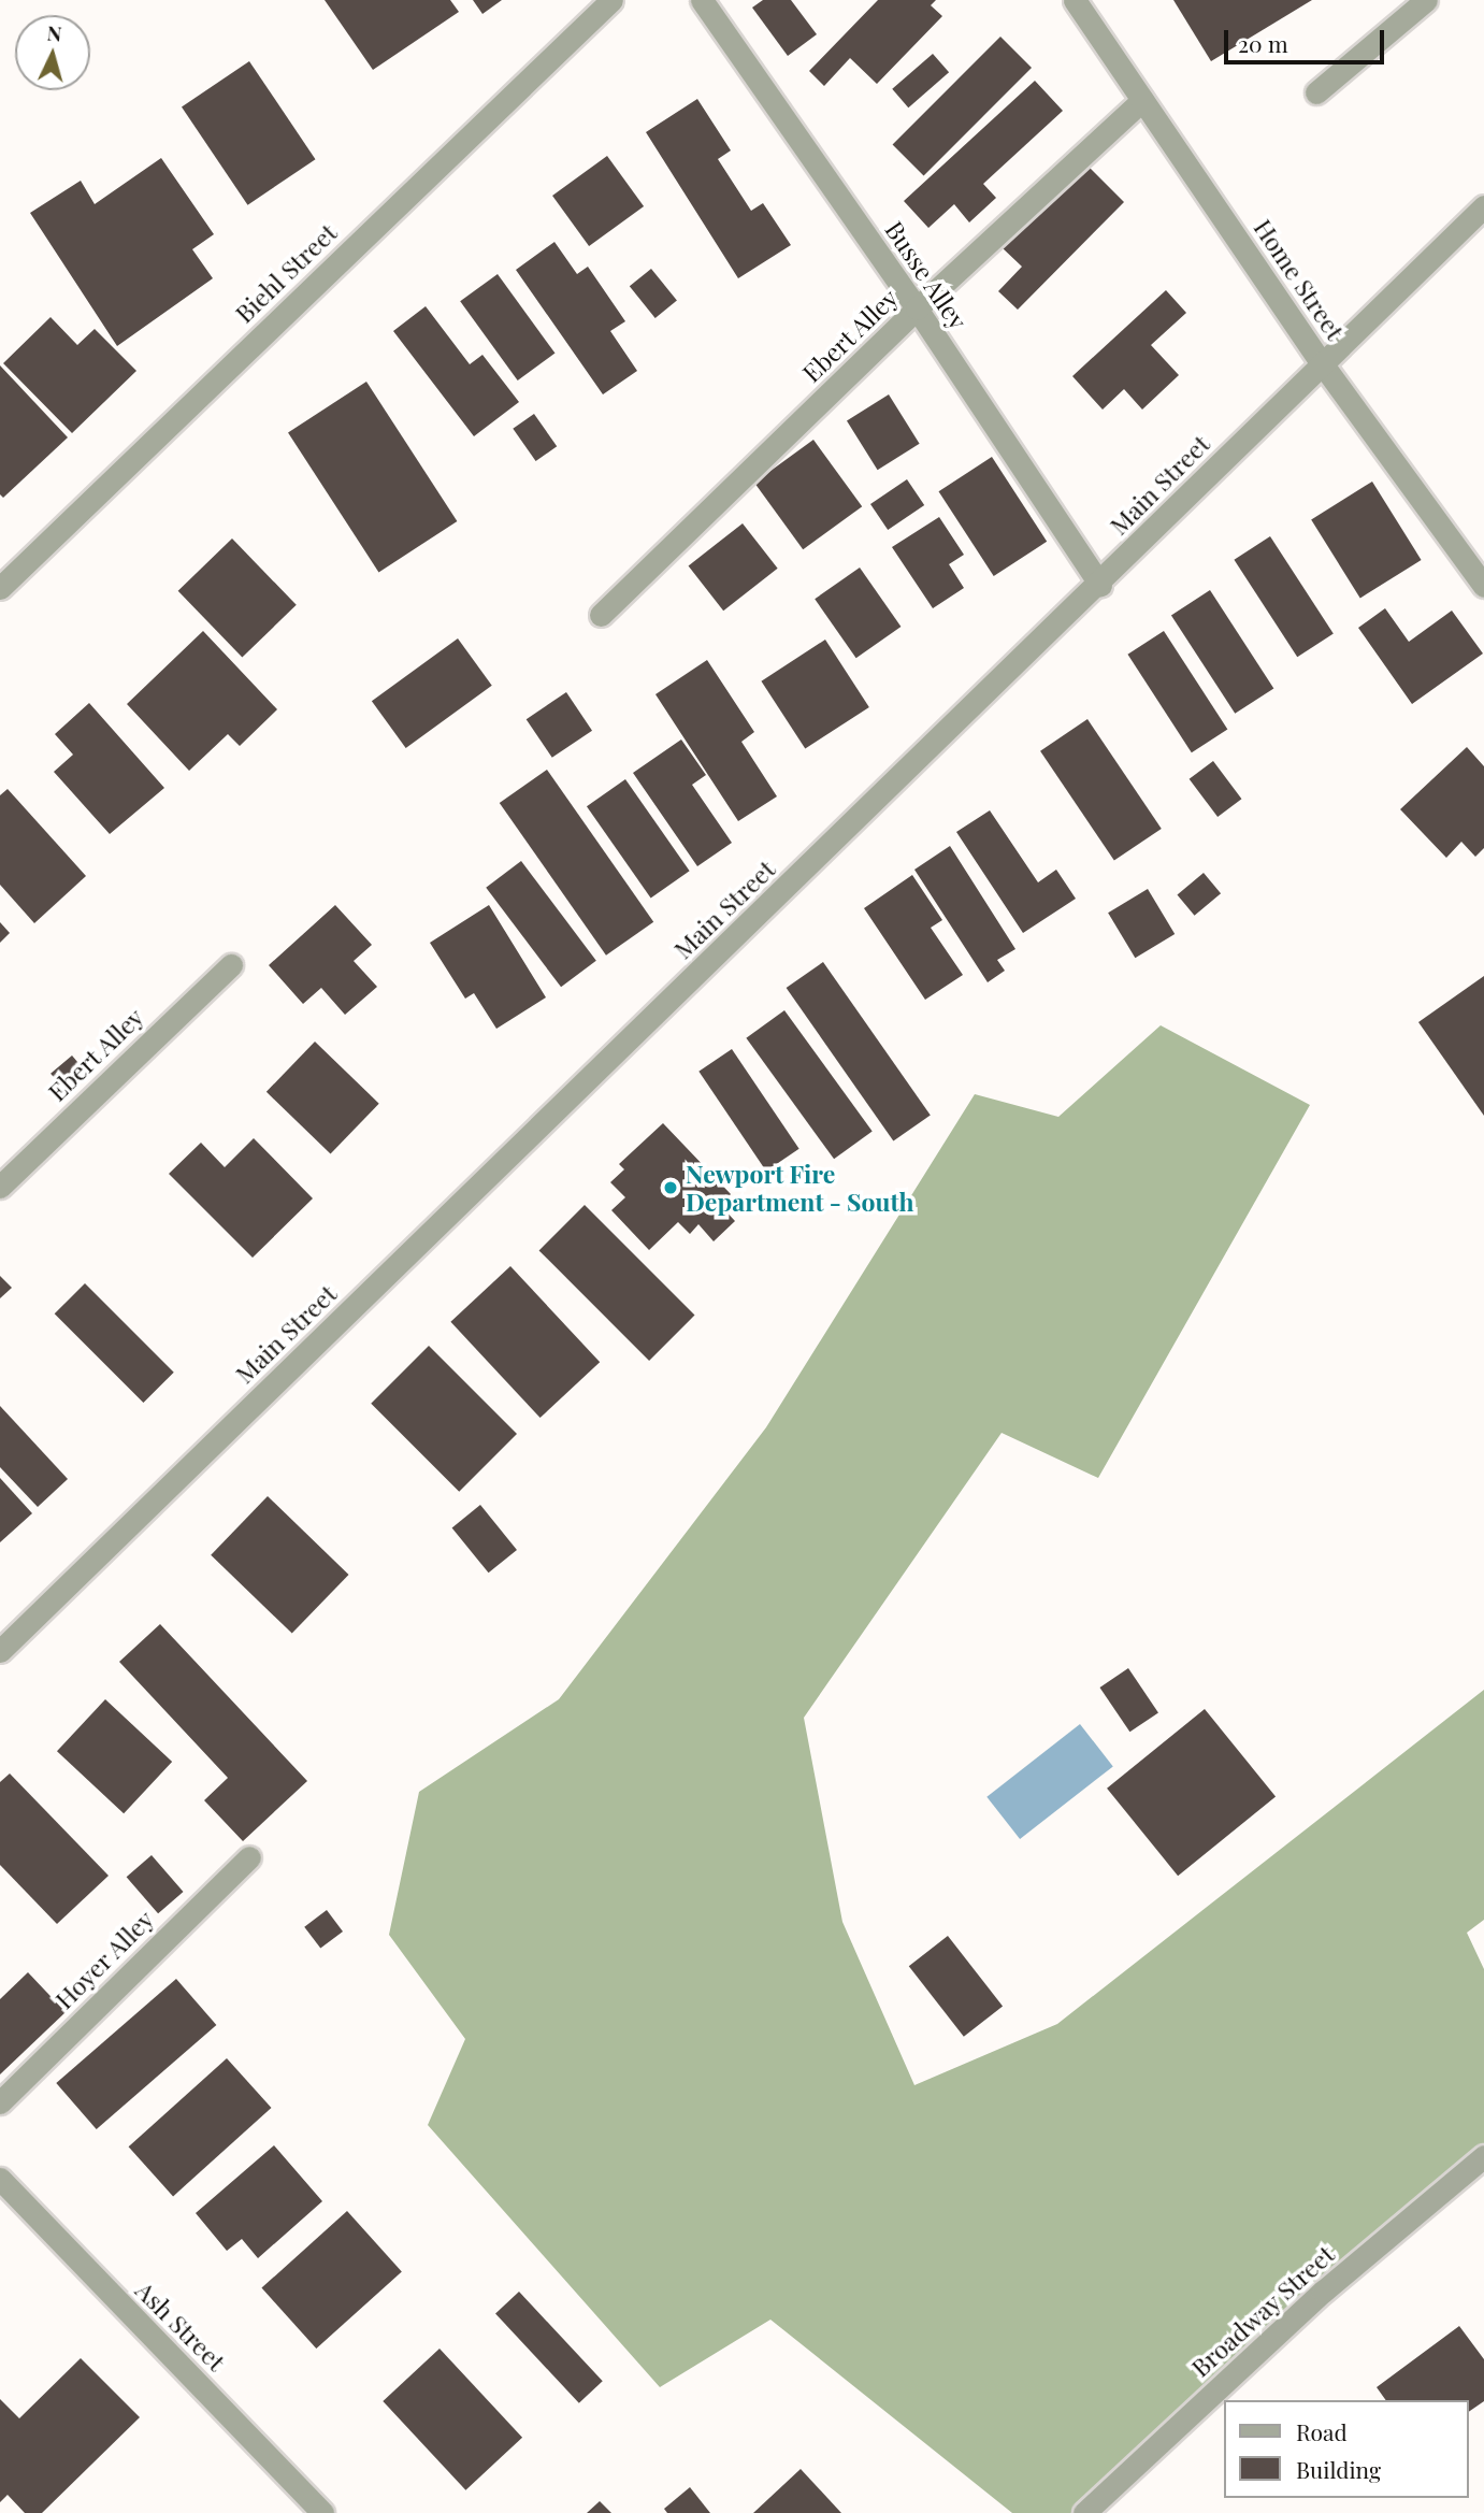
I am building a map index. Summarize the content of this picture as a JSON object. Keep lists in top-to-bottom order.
{
  "streets": {
    "street": [
      "Biehl Street",
      "Busse Alley",
      "Home Street",
      "Ebert Alley",
      "Main Street",
      "Hoyer Alley",
      "Broadway Street",
      "Ash Street"
    ]
  },
  "crossings": [
    ["Busse Alley", "Ebert Alley"],
    ["Busse Alley", "Main Street"],
    ["Home Street", "Ebert Alley"],
    ["Home Street", "Main Street"]
  ],
  "places": ["Newport Fire Department - South"],
  "legend": ["Road", "Building"],
  "scale_bar": "20 m",
  "north": "top"
}
